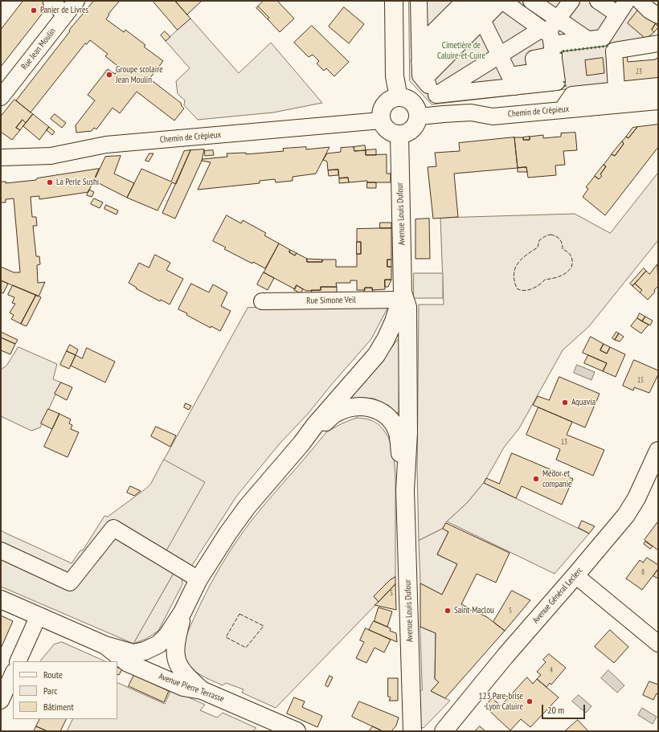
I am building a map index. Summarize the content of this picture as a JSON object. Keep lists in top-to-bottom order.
{
  "streets": {
    "main road": ["Avenue Louis Dufour", "Avenue Général Leclerc", "Avenue Pierre Terrasse"],
    "street": ["Rue Jean Moulin", "Chemin de Crépieux", "Rue Simone Veil"]
  },
  "crossings": [
    ["Chemin de Crépieux", "Avenue Louis Dufour"],
    ["Avenue Louis Dufour", "Rue Simone Veil"]
  ],
  "parks": ["Cimetière de Caluire-et-Cuire"],
  "places": [
    "Panier de Livres",
    "Groupe scolaire Jean Moulin",
    "La Perle Sushi",
    "Aquavia",
    "Médor et companie",
    "Saint-Maclou",
    "123 Pare-brise Lyon Caluire"
  ],
  "house_numbers": [
    "23",
    "15",
    "13",
    "8",
    "5",
    "5",
    "4"
  ],
  "legend": ["Route", "Parc", "Bâtiment"],
  "scale_bar": "20 m"
}
